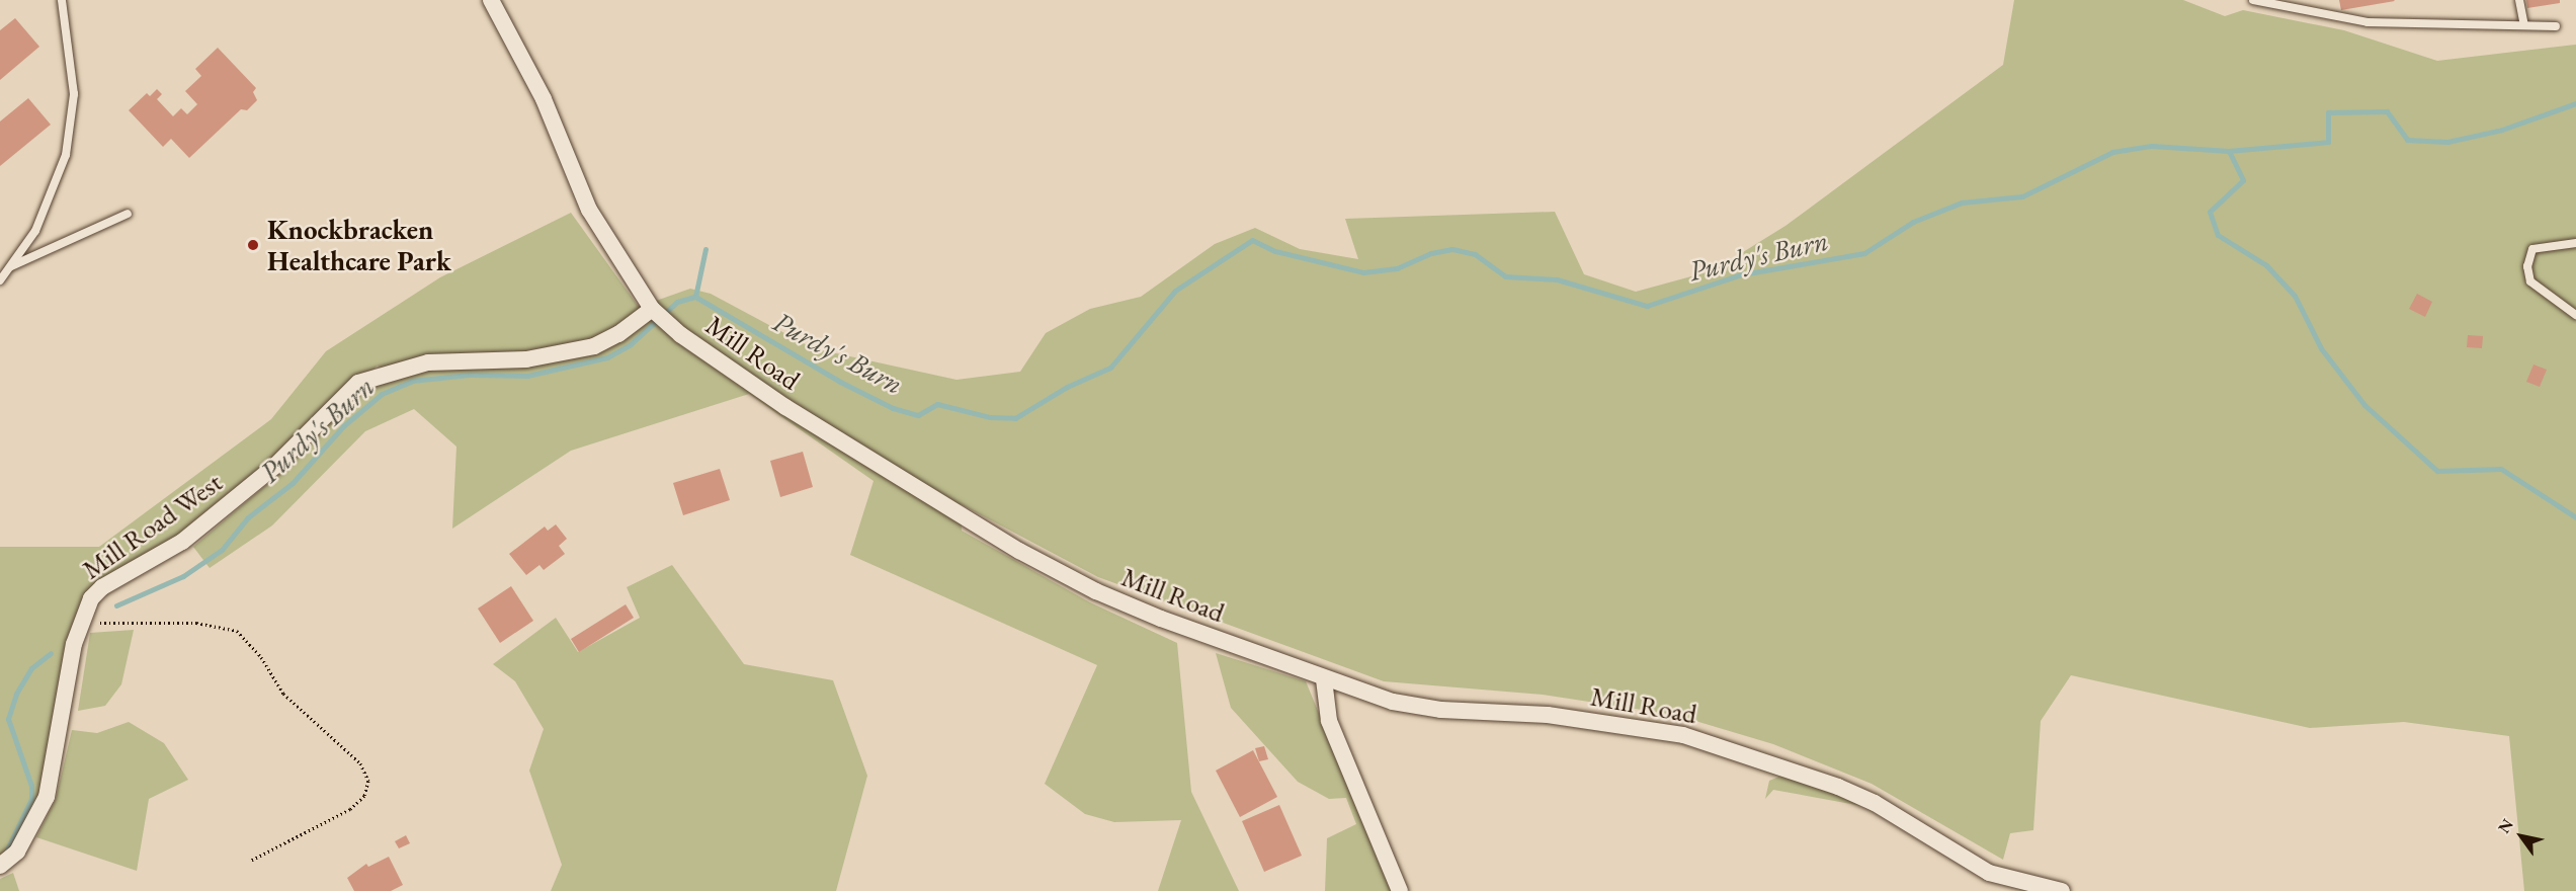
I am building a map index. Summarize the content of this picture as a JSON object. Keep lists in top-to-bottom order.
{
  "streets": {
    "street": ["Mill Road", "Mill Road West"]
  },
  "crossings": [
    ["Mill Road", "Mill Road West"]
  ],
  "water": ["Purdy's Burn"],
  "places": ["Knockbracken Healthcare Park"],
  "north": "top left"
}
